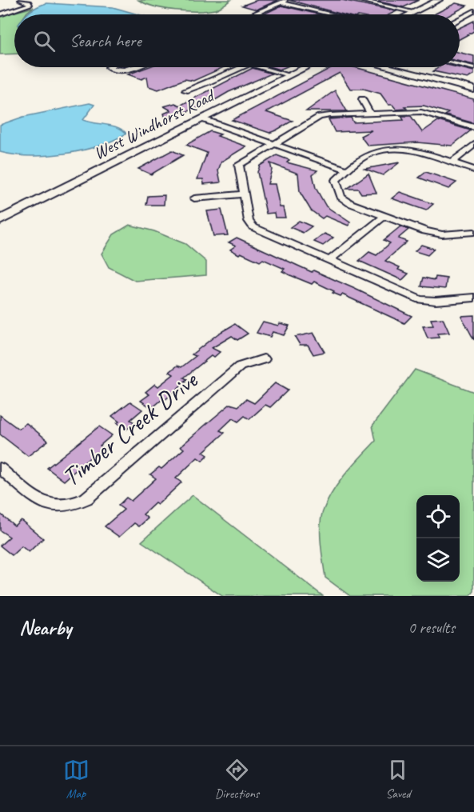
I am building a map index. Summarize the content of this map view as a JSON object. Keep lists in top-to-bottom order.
{
  "streets": {
    "street": ["West Windhorst Road", "Timber Creek Drive"]
  },
  "page": {
    "search": "Search here",
    "heading": ["Nearby", "0 results"],
    "nav": ["Map", "Directions", "Saved"]
  }
}
